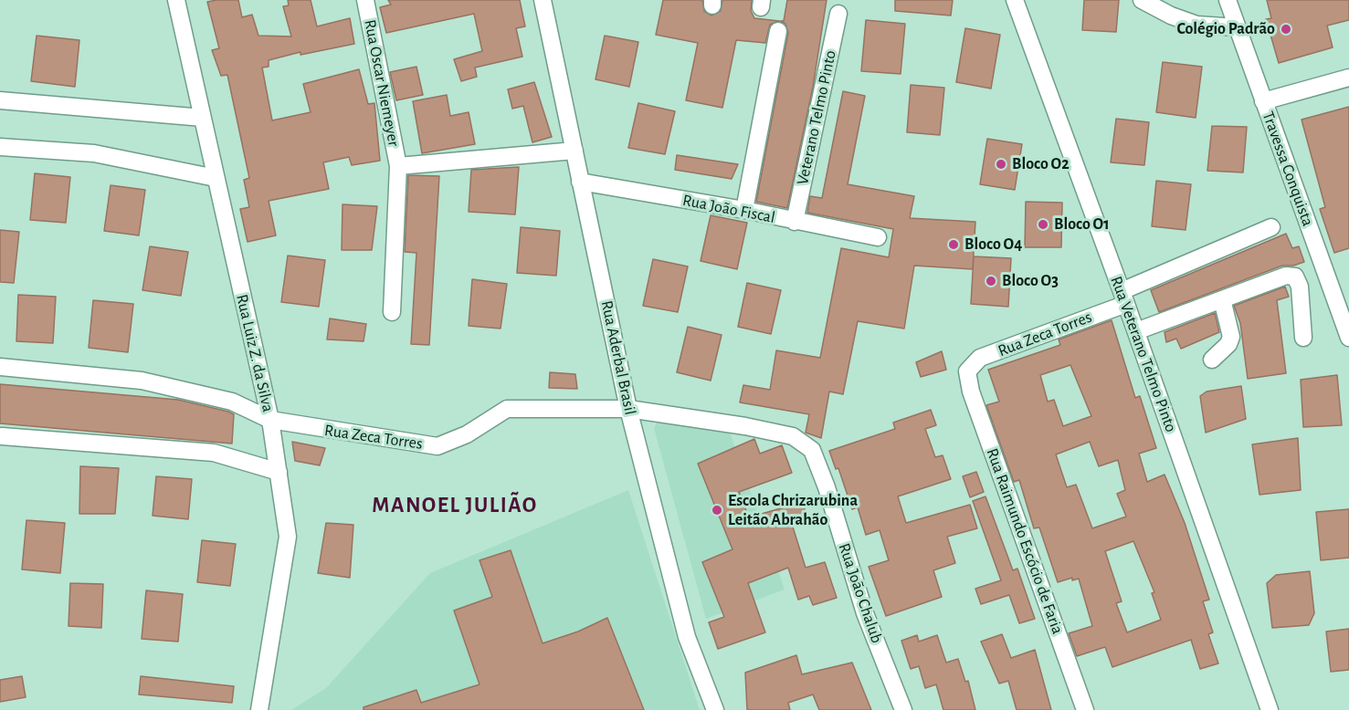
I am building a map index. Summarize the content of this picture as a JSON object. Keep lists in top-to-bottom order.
{
  "streets": {
    "street": [
      "Rua Oscar Niemeyer",
      "Veterano Telmo Pinto",
      "Travessa Conquista",
      "Rua João Fiscal",
      "Rua Zeca Torres",
      "Rua Luiz Z. da Silva",
      "Rua Veterano Telmo Pinto",
      "Rua Aderbal Brasil",
      "Rua Raimundo Escócio de Faria",
      "Rua João Chalub"
    ]
  },
  "crossings": [
    ["Veterano Telmo Pinto", "Rua João Fiscal"],
    ["Rua João Fiscal", "Rua Aderbal Brasil"],
    ["Rua Zeca Torres", "Rua Luiz Z. da Silva"],
    ["Rua Zeca Torres", "Rua Veterano Telmo Pinto"],
    ["Rua Zeca Torres", "Rua Aderbal Brasil"],
    ["Rua Zeca Torres", "Rua Raimundo Escócio de Faria"],
    ["Rua Zeca Torres", "Rua João Chalub"]
  ],
  "districts": ["MANOEL JULIÃO"],
  "places": [
    "Colégio Padrão",
    "Bloco O2",
    "Bloco O1",
    "Bloco O4",
    "Bloco O3",
    "Escola Chrizarubina Leitão Abrahão"
  ]
}
